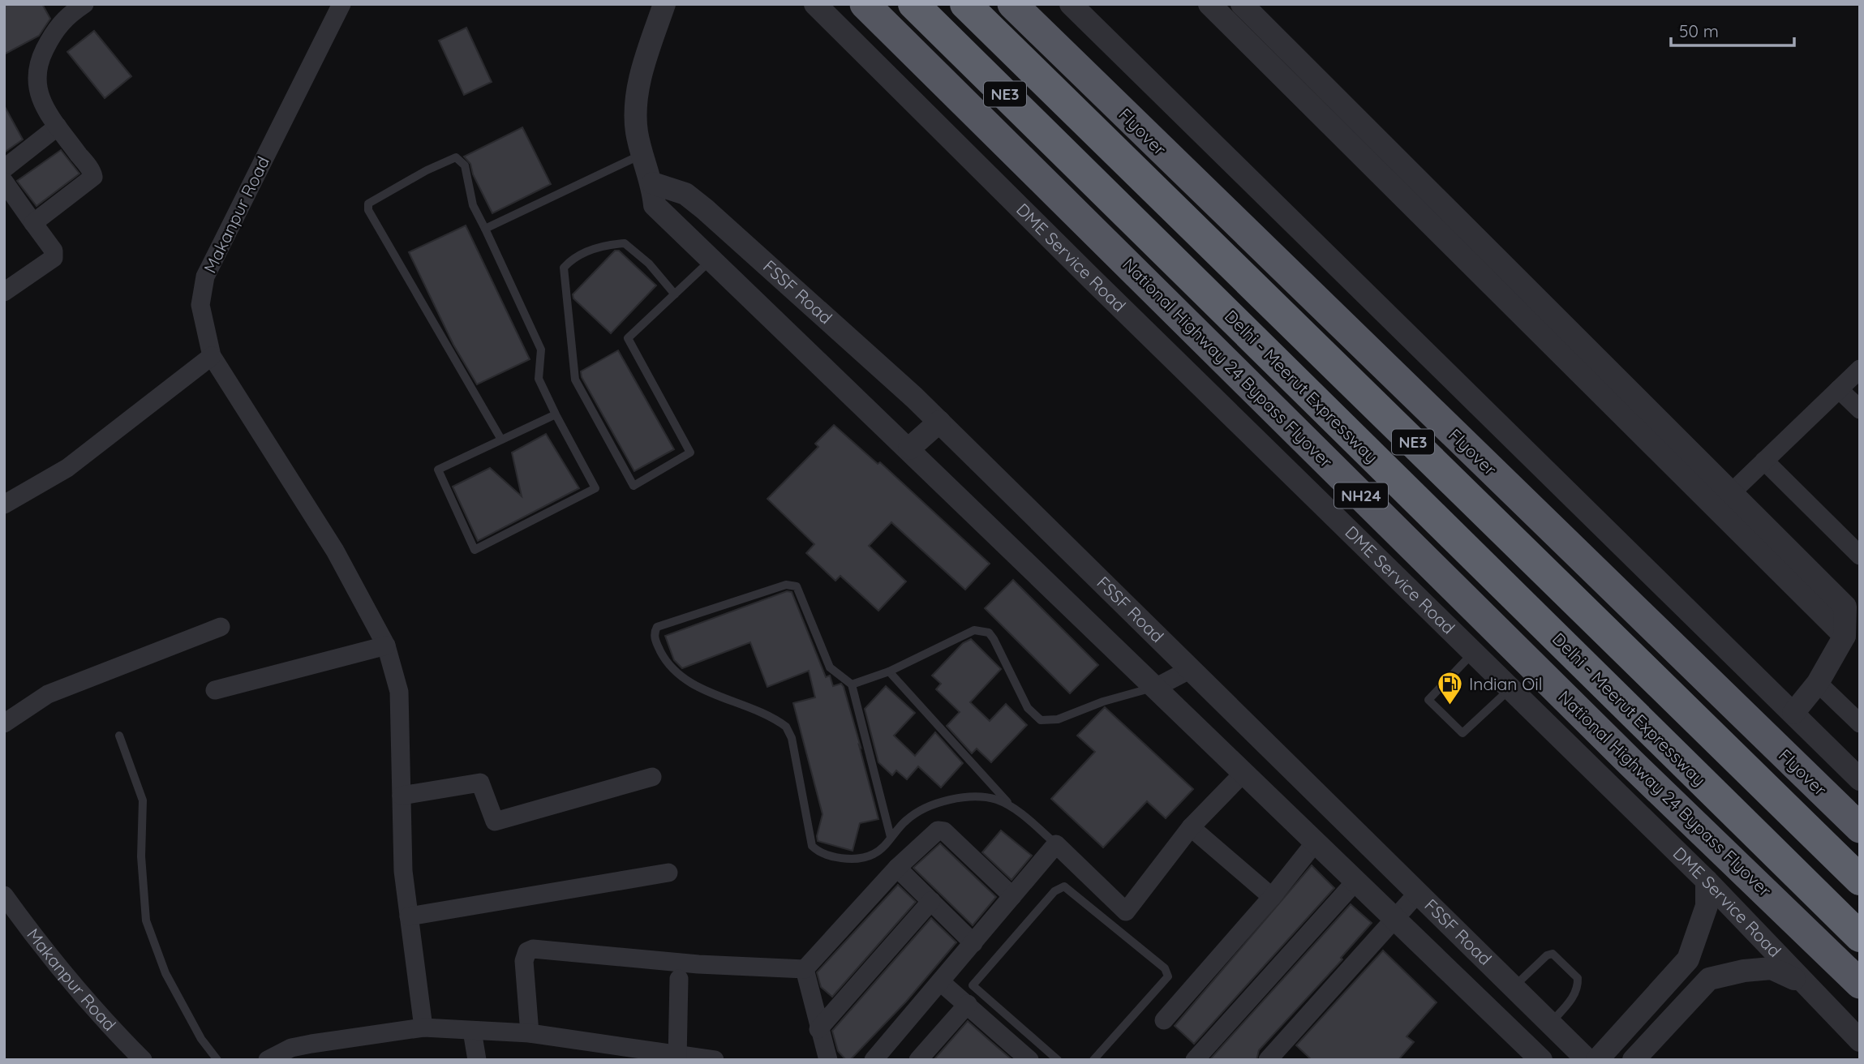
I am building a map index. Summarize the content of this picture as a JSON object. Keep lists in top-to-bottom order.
{
  "streets": {
    "highway": [
      "NE3",
      "Flyover",
      "National Highway 24 Bypass Flyover",
      "Delhi - Meerut Expressway",
      "NH24"
    ],
    "street": ["Makanpur Road", "DME Service Road", "FSSF Road"]
  },
  "places": {
    "fuel station": ["Indian Oil"]
  },
  "scale_bar": "50 m"
}
